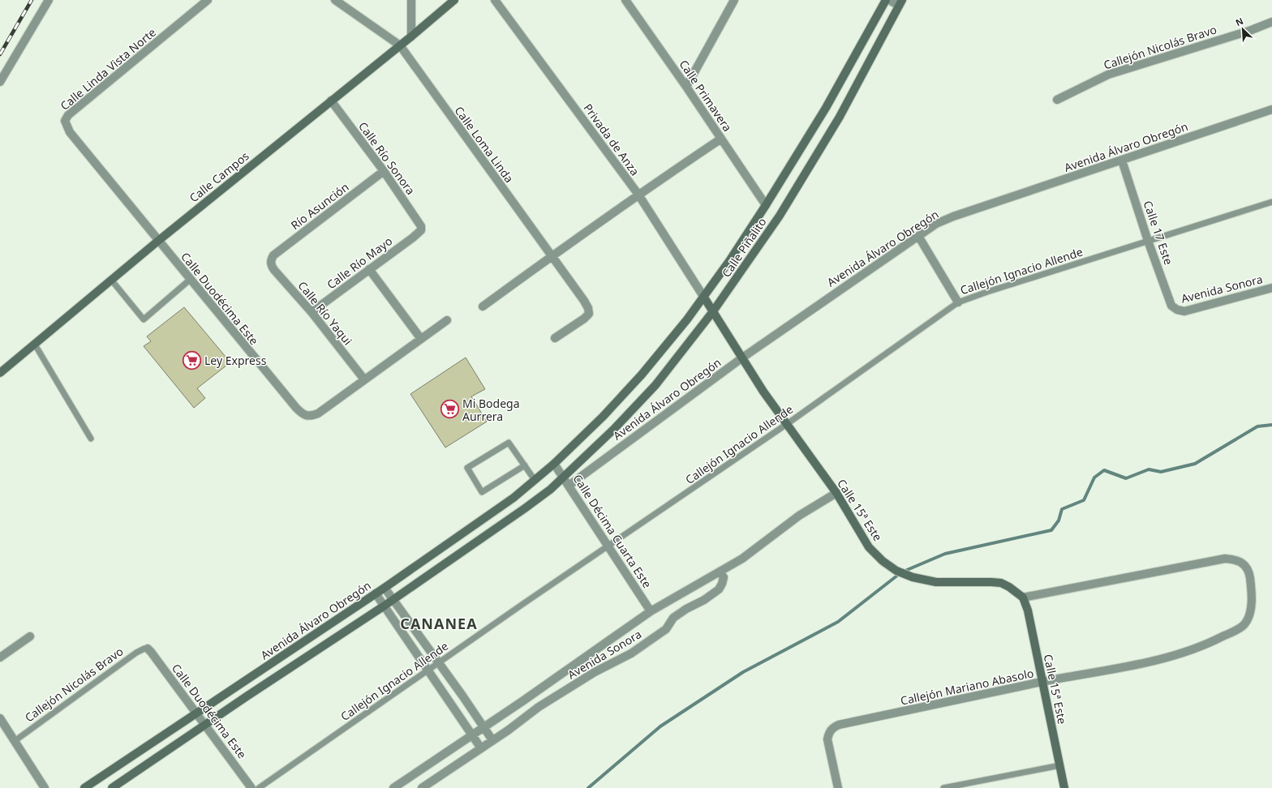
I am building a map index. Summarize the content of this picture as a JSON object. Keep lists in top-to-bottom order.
{
  "streets": {
    "main road": [
      "Avenida Álvaro Obregón",
      "Calle Campos",
      "Calle Piñalito",
      "Calle 15ª Este"
    ],
    "street": [
      "Callejón Nicolás Bravo",
      "Calle Linda Vista Norte",
      "Calle Primavera",
      "Privada de Anza",
      "Calle Loma Linda",
      "Calle Río Sonora",
      "Río Asunción",
      "Calle 17 Este",
      "Calle Río Mayo",
      "Avenida Sonora",
      "Calle Duodécima Este",
      "Calle Río Yaqui",
      "Calle Décima Cuarta Este",
      "Callejón Mariano Abasolo"
    ],
    "lane": ["Callejón Ignacio Allende"]
  },
  "crossings": [
    ["Callejón Nicolás Bravo", "Calle Duodécima Este"],
    ["Calle Linda Vista Norte", "Calle Campos"],
    ["Calle Linda Vista Norte", "Calle Duodécima Este"],
    ["Calle Primavera", "Calle Piñalito"],
    ["Privada de Anza", "Calle Piñalito"],
    ["Privada de Anza", "Calle 15ª Este"],
    ["Calle Loma Linda", "Calle Campos"],
    ["Avenida Álvaro Obregón", "Calle 17 Este"],
    ["Avenida Álvaro Obregón", "Calle Piñalito"],
    ["Avenida Álvaro Obregón", "Calle Duodécima Este"],
    ["Avenida Álvaro Obregón", "Calle 15ª Este"],
    ["Avenida Álvaro Obregón", "Calle Décima Cuarta Este"],
    ["Calle Río Sonora", "Calle Campos"],
    ["Calle Río Sonora", "Río Asunción"],
    ["Calle Río Sonora", "Calle Río Mayo"],
    ["Calle Campos", "Calle Duodécima Este"],
    ["Río Asunción", "Calle Río Yaqui"],
    ["Calle 17 Este", "Callejón Ignacio Allende"],
    ["Calle 17 Este", "Avenida Sonora"],
    ["Calle Piñalito", "Calle 15ª Este"],
    ["Calle Piñalito", "Calle Décima Cuarta Este"],
    ["Calle Río Mayo", "Calle Río Yaqui"],
    ["Callejón Ignacio Allende", "Calle 15ª Este"],
    ["Callejón Ignacio Allende", "Calle Décima Cuarta Este"],
    ["Calle Duodécima Este", "Calle Río Yaqui"],
    ["Calle 15ª Este", "Callejón Mariano Abasolo"]
  ],
  "districts": ["CANANEA"],
  "places": {
    "supermarket": ["Ley Express", "Mi Bodega Aurrera"]
  },
  "north": "top left"
}
